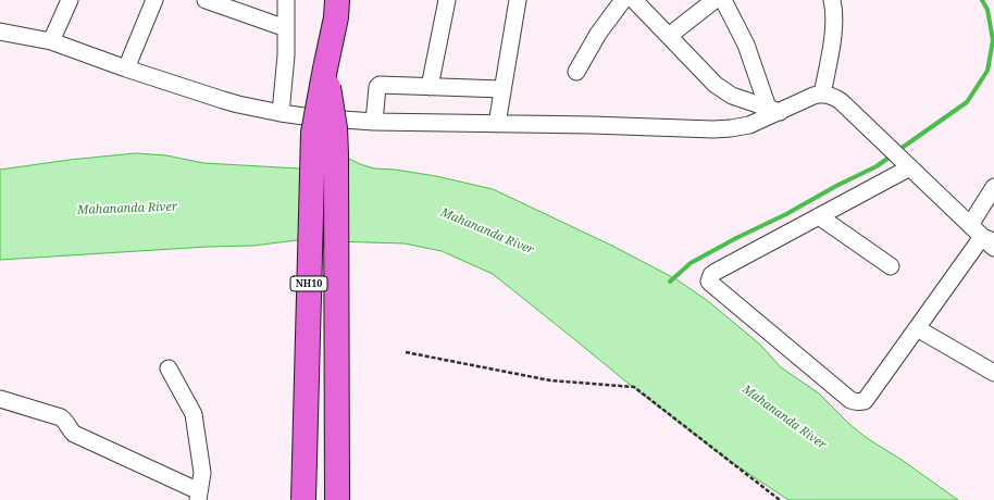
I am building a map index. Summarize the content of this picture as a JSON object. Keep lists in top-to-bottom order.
{
  "streets": {
    "highway": ["NH10"]
  },
  "water": ["Mahananda River"]
}
